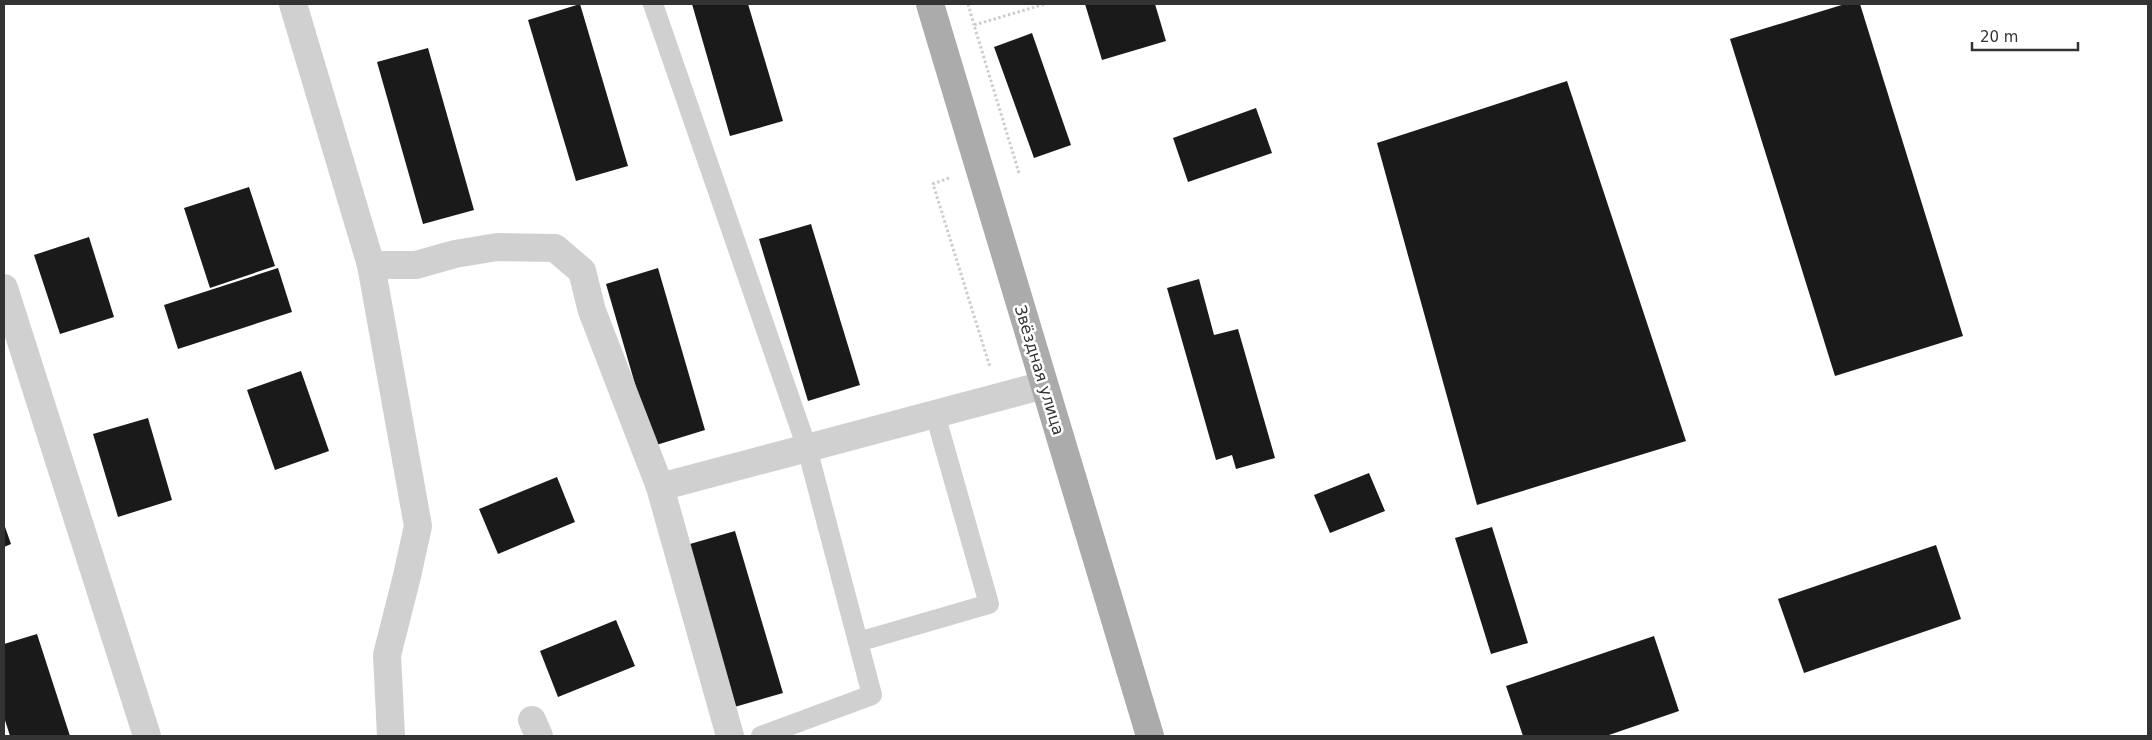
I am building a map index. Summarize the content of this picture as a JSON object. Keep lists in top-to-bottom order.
{
  "streets": {
    "main road": ["Звёздная улица"]
  },
  "scale_bar": "20 m"
}
